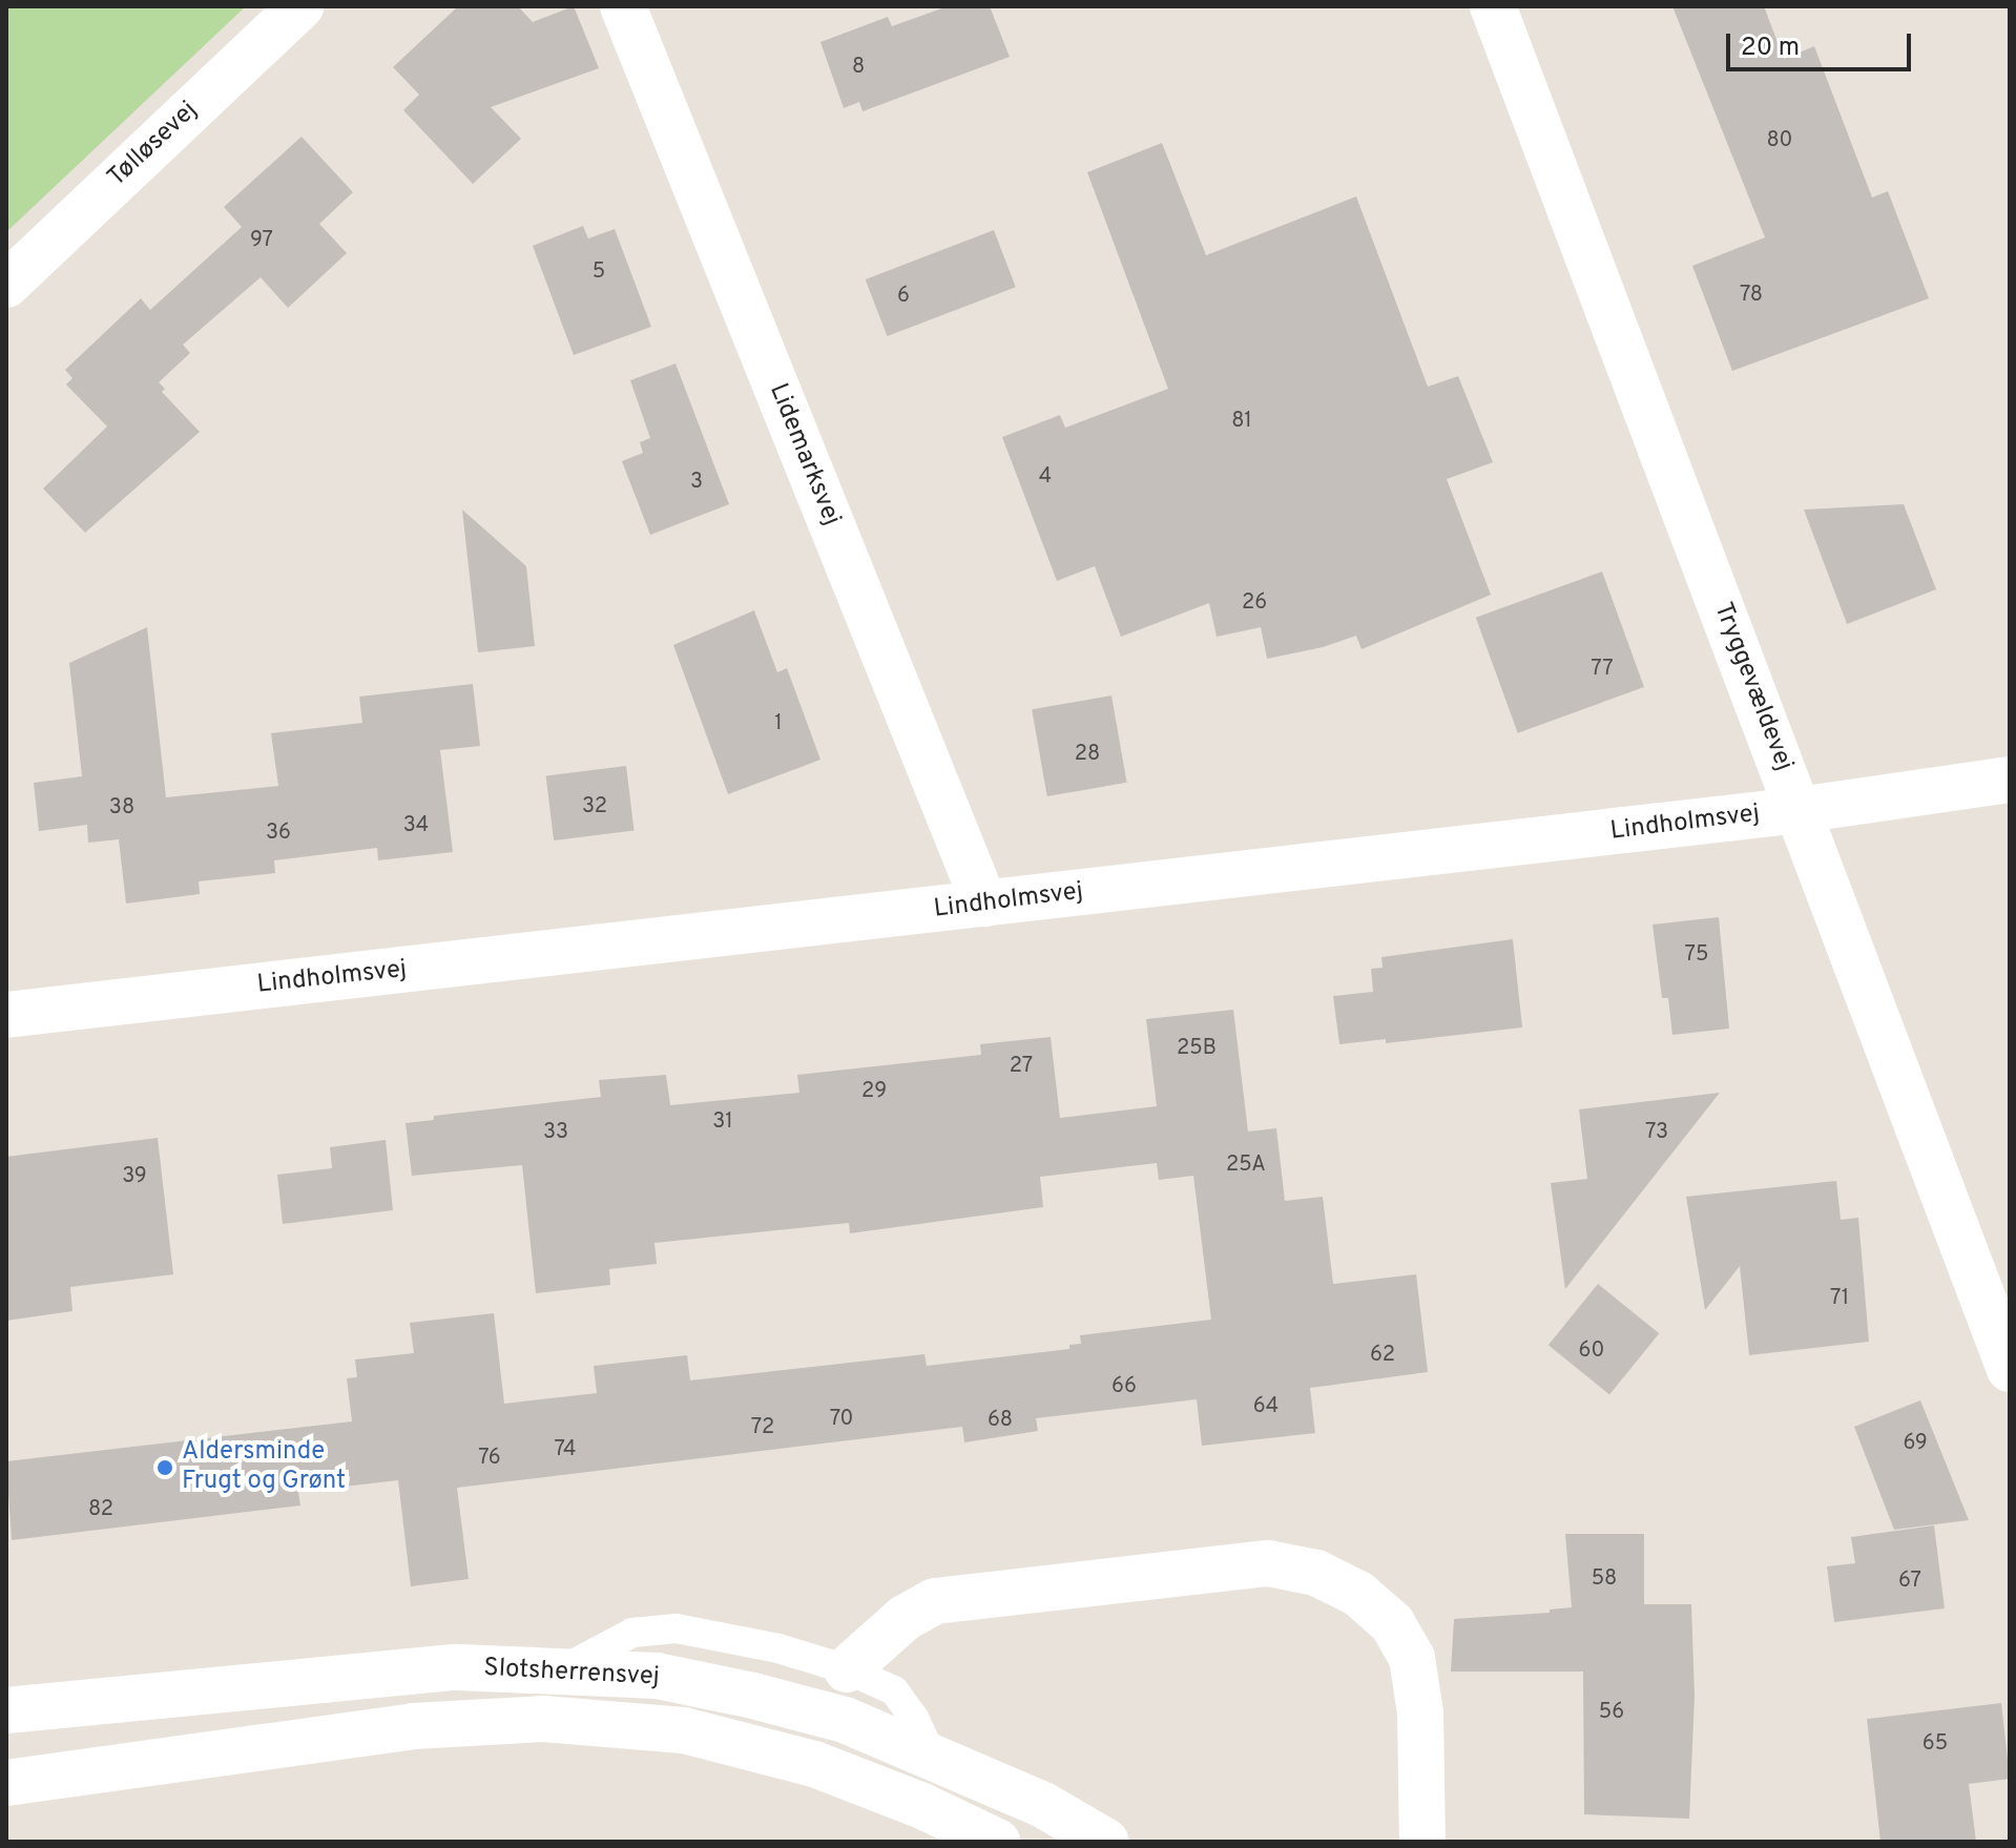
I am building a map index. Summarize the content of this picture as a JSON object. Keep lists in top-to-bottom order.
{
  "streets": {
    "street": [
      "Tølløsevej",
      "Lidemarksvej",
      "Tryggevældevej",
      "Lindholmsvej",
      "Slotsherrensvej"
    ]
  },
  "crossings": [
    ["Lidemarksvej", "Lindholmsvej"],
    ["Tryggevældevej", "Lindholmsvej"]
  ],
  "places": ["Aldersminde Frugt og Grønt"],
  "house_numbers": [
    "8",
    "80",
    "97",
    "5",
    "78",
    "6",
    "81",
    "4",
    "3",
    "26",
    "77",
    "1",
    "28",
    "32",
    "38",
    "34",
    "36",
    "75",
    "25B",
    "27",
    "29",
    "31",
    "33",
    "73",
    "25A",
    "39",
    "71",
    "60",
    "62",
    "66",
    "64",
    "70",
    "68",
    "72",
    "69",
    "74",
    "76",
    "82",
    "58",
    "67",
    "56",
    "65"
  ],
  "scale_bar": "20 m"
}
